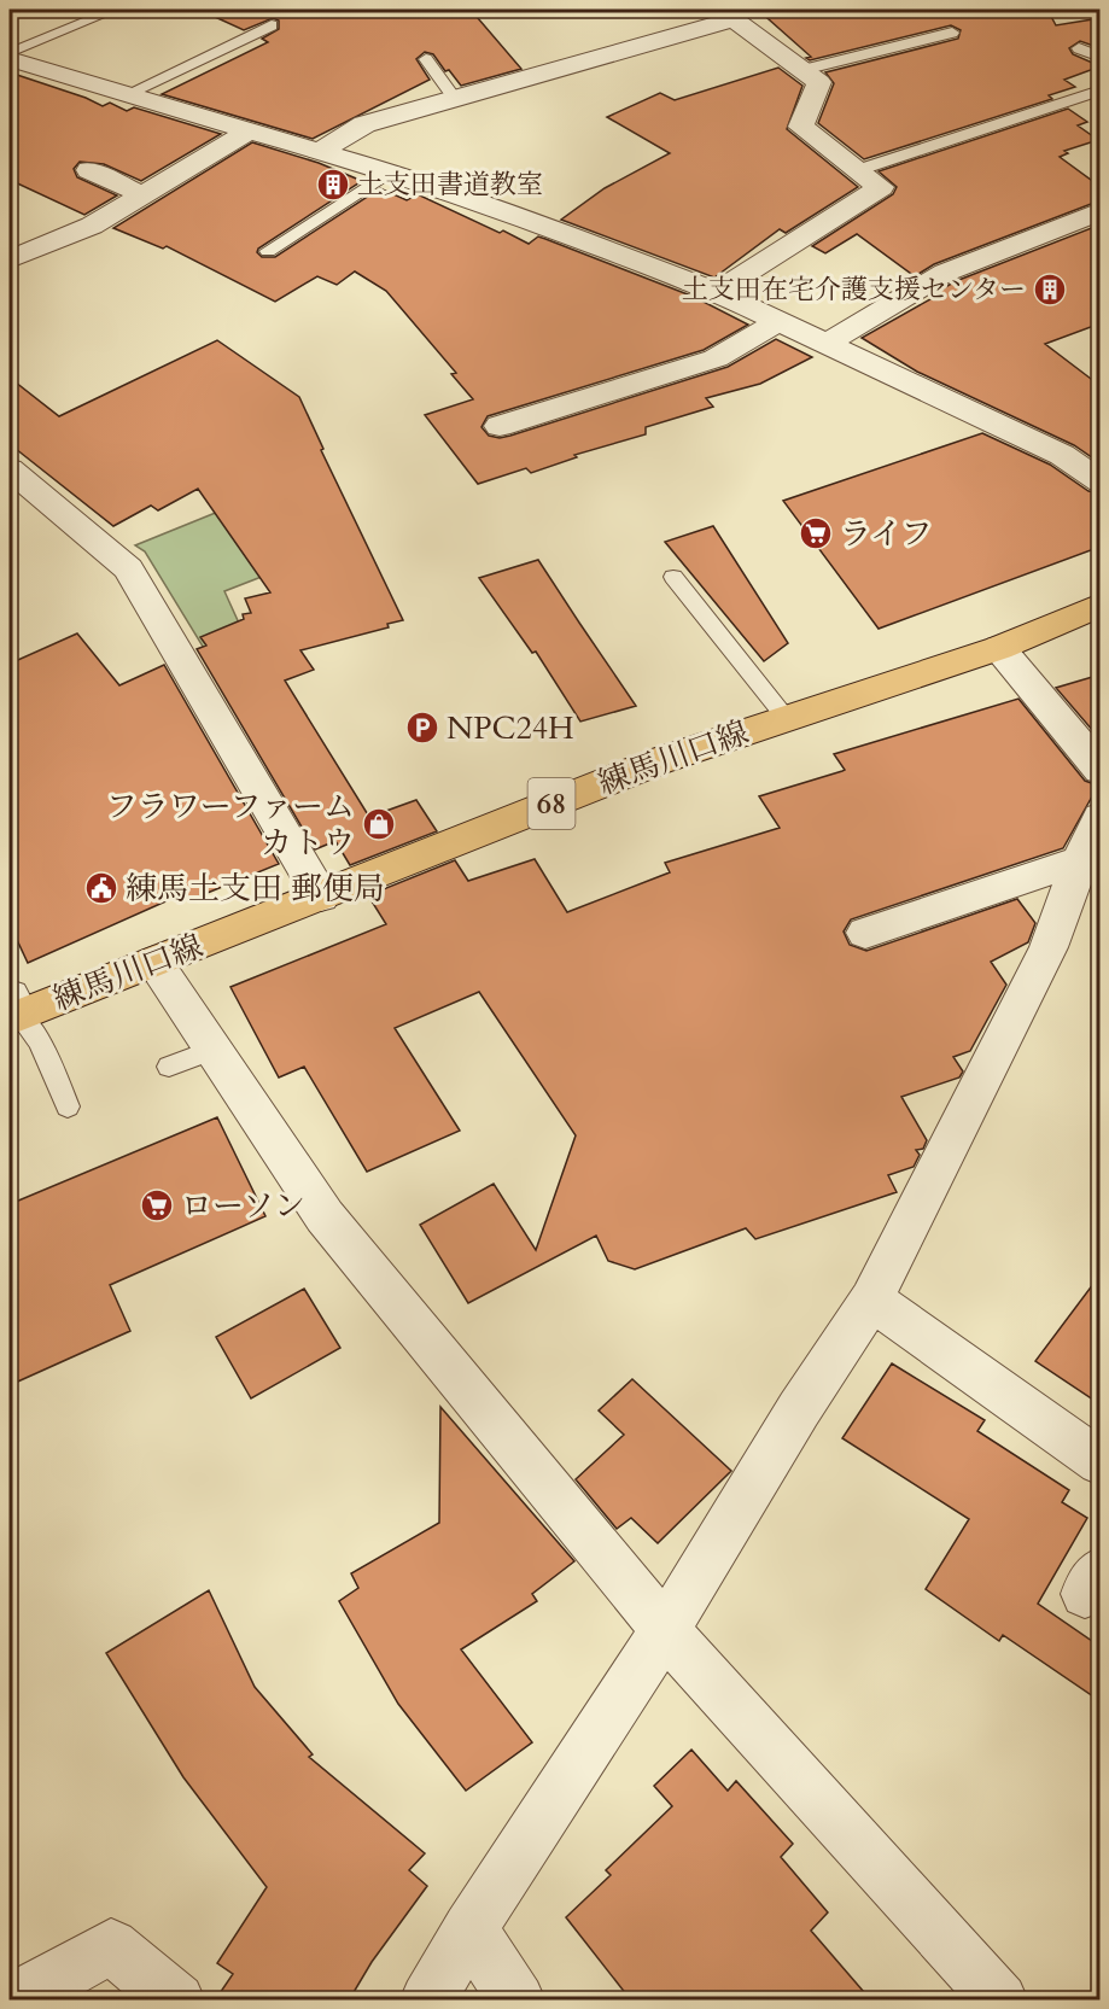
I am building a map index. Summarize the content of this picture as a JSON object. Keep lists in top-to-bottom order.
{
  "streets": {
    "main road": ["練馬川口線", "68"]
  },
  "places": {
    "building": ["土支田書道教室", "土支田在宅介護支援センター"],
    "supermarket": ["ライフ", "ローソン"],
    "parking": ["NPC24H"],
    "shop": ["フラワーファーム カトウ"],
    "public building": ["練馬土支田 郵便局"]
  }
}
